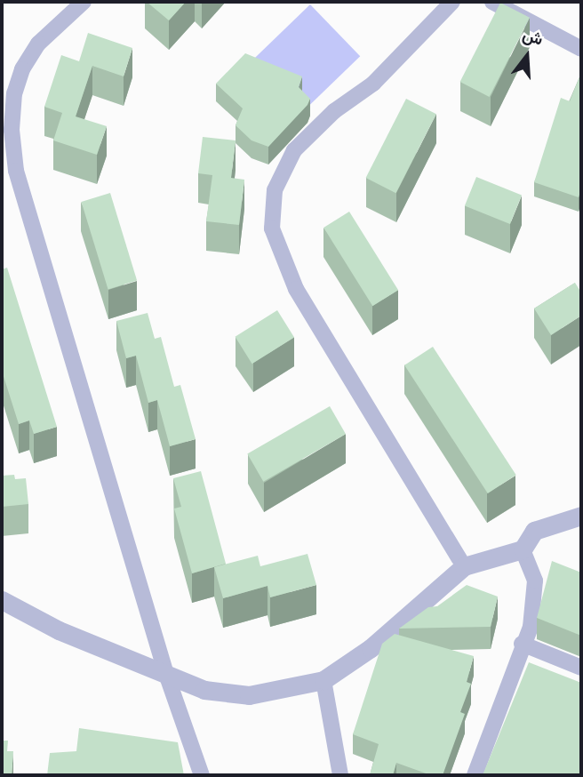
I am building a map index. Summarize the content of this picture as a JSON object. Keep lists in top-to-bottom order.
{
  "north": "top"
}
